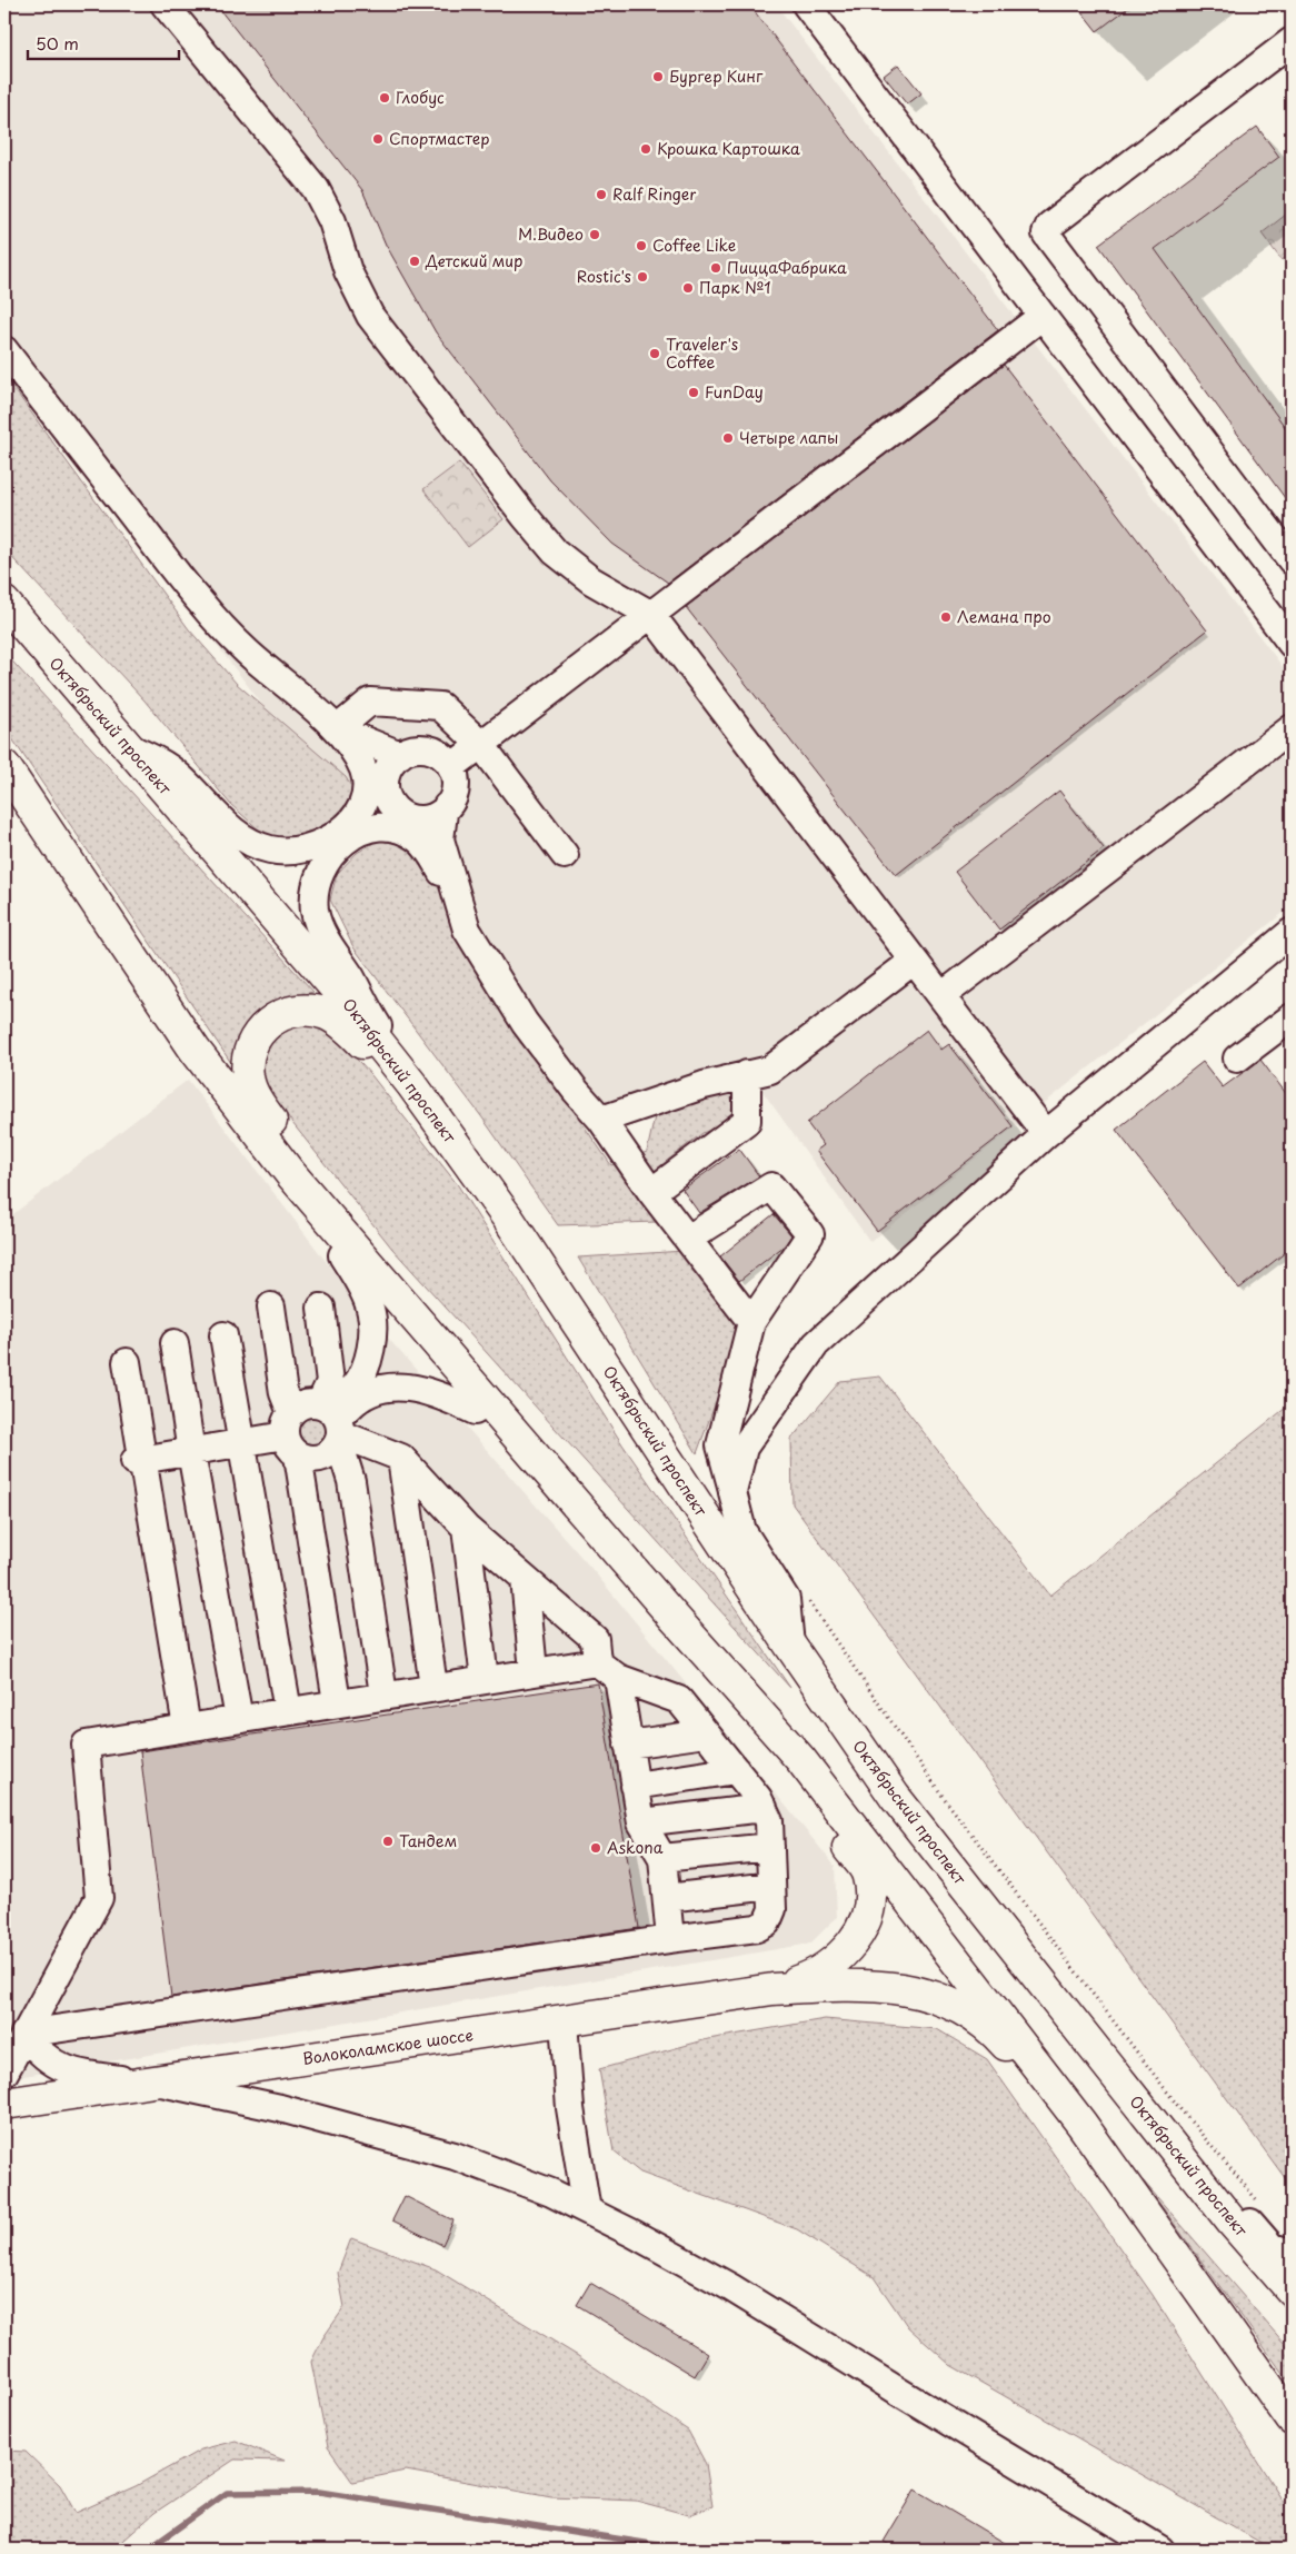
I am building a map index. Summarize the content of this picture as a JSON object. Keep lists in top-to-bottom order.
{
  "streets": {
    "main road": ["Октябрьский проспект", "Волоколамское шоссе"]
  },
  "places": [
    "Бургер Кинг",
    "Глобус",
    "Спортмастер",
    "Крошка Картошка",
    "Ralf Ringer",
    "М.Видео",
    "Coffee Like",
    "Детский мир",
    "ПиццаФабрика",
    "Rostic's",
    "Парк №1",
    "Traveler's Coffee",
    "FunDay",
    "Четыре лапы",
    "Лемана про",
    "Тандем",
    "Askona"
  ],
  "scale_bar": "50 m"
}
